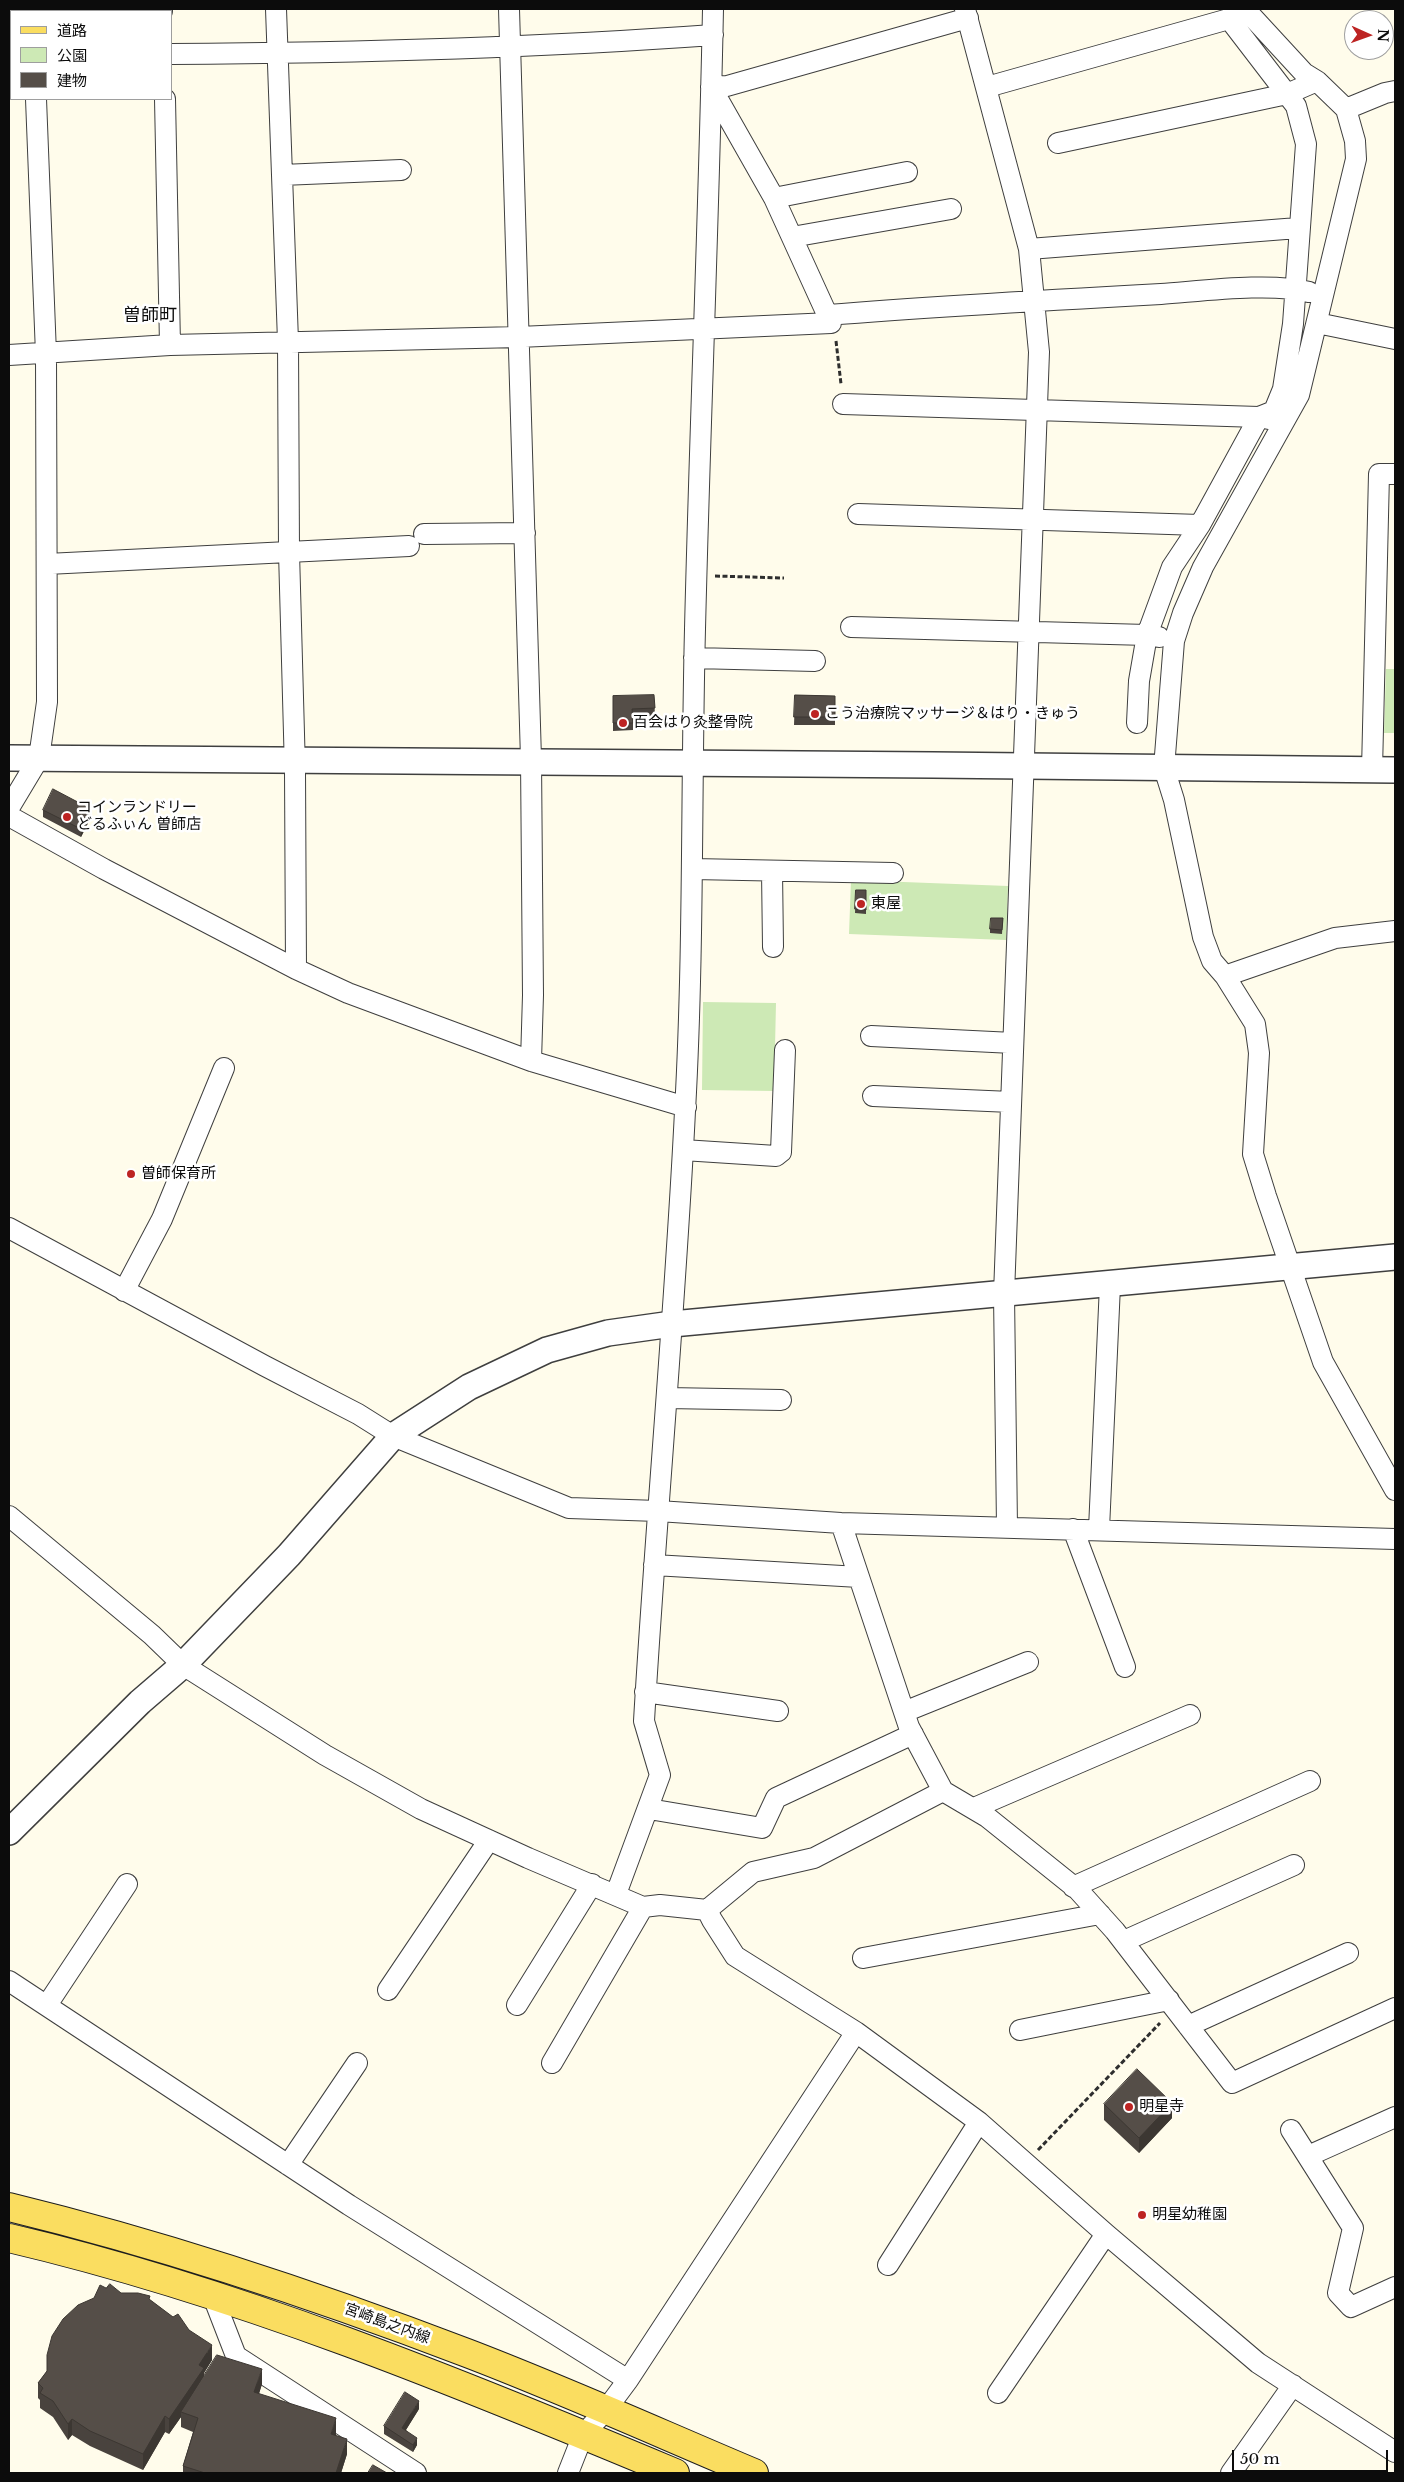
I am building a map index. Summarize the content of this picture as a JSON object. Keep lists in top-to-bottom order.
{
  "streets": {
    "main road": ["宮崎島之内線"]
  },
  "districts": ["曽師町"],
  "places": [
    "こう治療院マッサージ＆はり・きゅう",
    "百会はり灸整骨院",
    "コインランドリー どるふぃん 曽師店",
    "東屋",
    "曽師保育所",
    "明星寺",
    "明星幼稚園"
  ],
  "legend": ["道路", "公園", "建物"],
  "scale_bar": "50 m",
  "north": "right"
}
